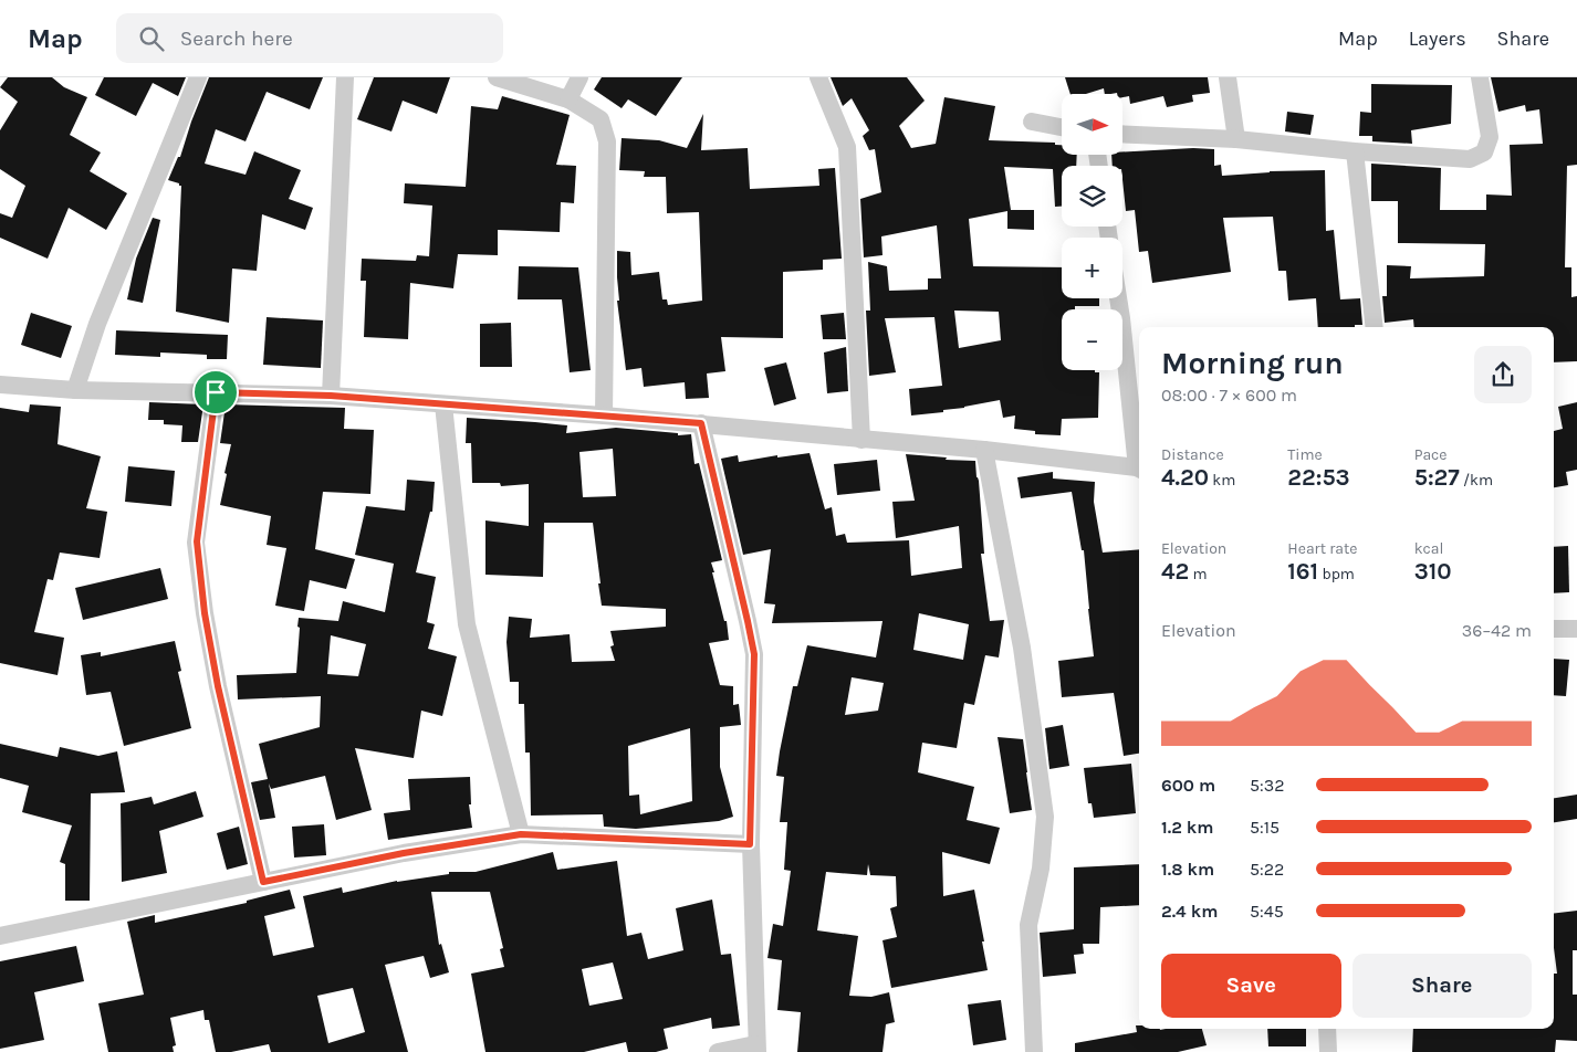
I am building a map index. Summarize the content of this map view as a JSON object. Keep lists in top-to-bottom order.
{
  "north": "right",
  "page": {
    "header": "Map",
    "search": "Search here",
    "nav": ["Map", "Layers", "Share"],
    "map_buttons": ["+", "−"],
    "heading": ["Morning run", "08:00 · 7 × 600 m"],
    "stats": [
      ["Distance", "4.20 km"],
      ["Time", "22:53"],
      ["Pace", "5:27 /km"],
      ["Elevation", "42 m"],
      ["Heart rate", "161 bpm"],
      ["kcal", "310"]
    ],
    "chart": ["Elevation", "36–42 m"],
    "list": [
      {
        "name": "600 m",
        "note": "5:32"
      },
      {
        "name": "1.2 km",
        "note": "5:15"
      },
      {
        "name": "1.8 km",
        "note": "5:22"
      },
      {
        "name": "2.4 km",
        "note": "5:45"
      }
    ],
    "buttons": ["Save", "Share"]
  }
}
